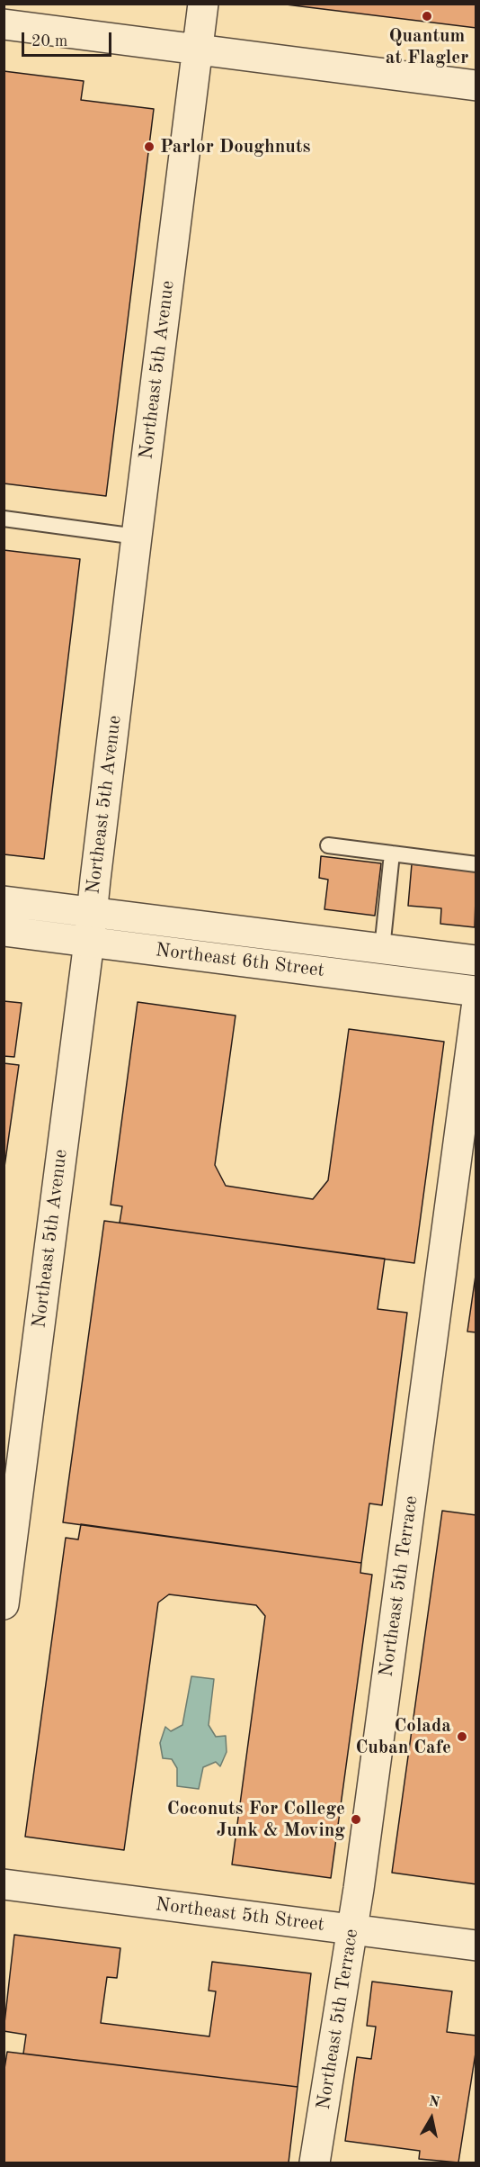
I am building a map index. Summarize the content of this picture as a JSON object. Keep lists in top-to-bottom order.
{
  "streets": {
    "street": [
      "Northeast 5th Avenue",
      "Northeast 6th Street",
      "Northeast 5th Terrace",
      "Northeast 5th Street"
    ]
  },
  "crossings": [
    ["Northeast 5th Avenue", "Northeast 6th Street"],
    ["Northeast 5th Terrace", "Northeast 5th Street"]
  ],
  "places": [
    "Quantum at Flagler",
    "Parlor Doughnuts",
    "Colada Cuban Cafe",
    "Coconuts For College Junk & Moving"
  ],
  "scale_bar": "20 m",
  "north": "top"
}
